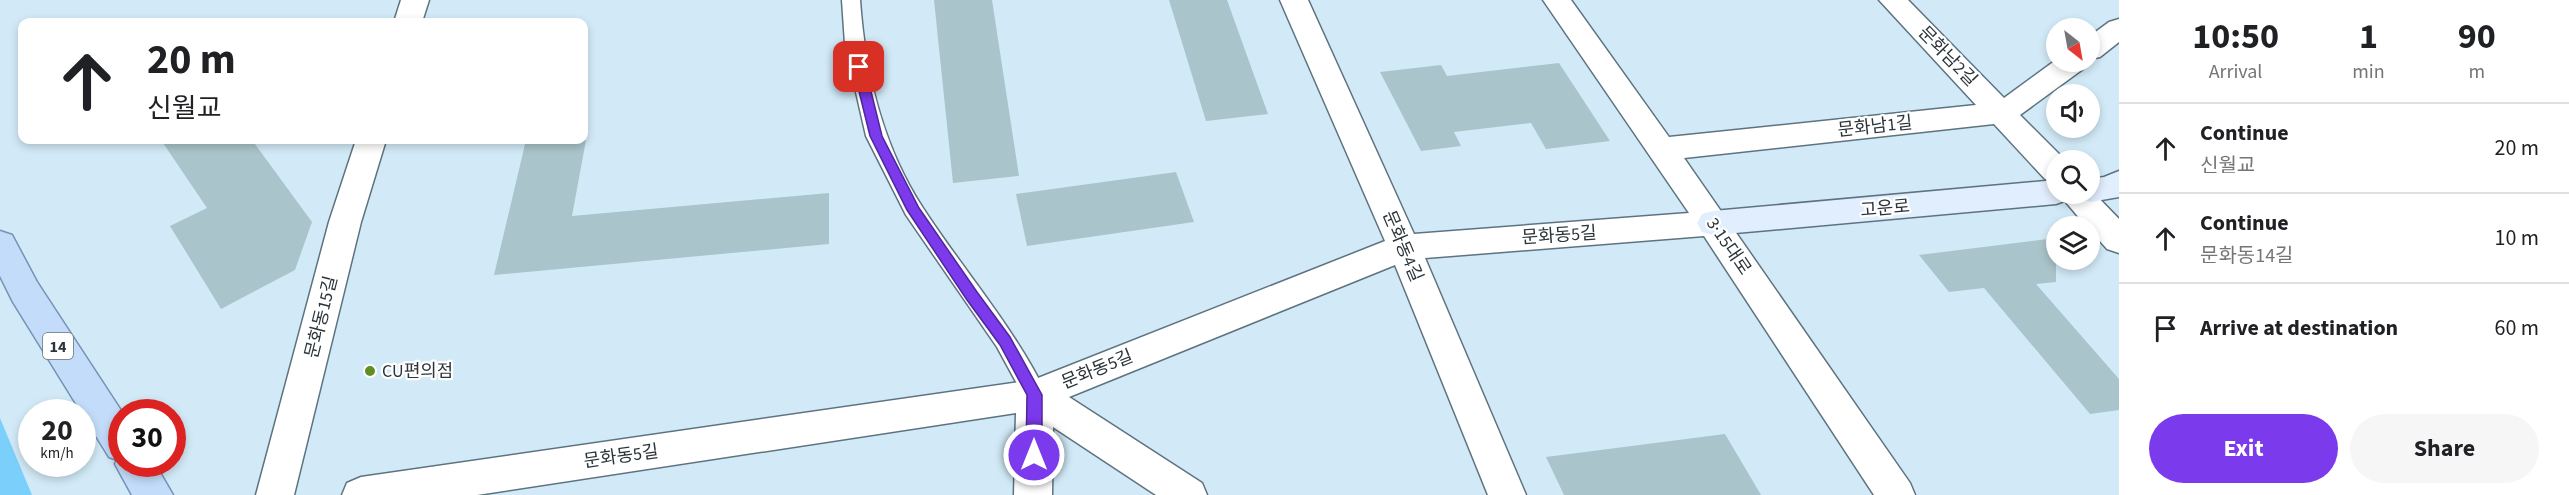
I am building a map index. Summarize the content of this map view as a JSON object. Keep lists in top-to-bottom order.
{
  "streets": {
    "main road": ["고운로", "14"],
    "street": [
      "문화남2길",
      "문화남1길",
      "문화동5길",
      "문화동4길",
      "3·15대로",
      "문화동15길"
    ]
  },
  "crossings": [
    ["문화남2길", "문화남1길"],
    ["문화남1길", "3·15대로"],
    ["고운로", "문화동5길"],
    ["고운로", "3·15대로"],
    ["문화동5길", "문화동4길"],
    ["문화동5길", "3·15대로"]
  ],
  "places": ["CU편의점"],
  "north": "bottom right",
  "page": {
    "eta": [
      "10:50",
      "Arrival",
      "1",
      "min",
      "90",
      "m"
    ],
    "turn": ["20 m", "신월교"],
    "list": [
      {
        "name": "Continue",
        "note": "신월교",
        "value": "20 m"
      },
      {
        "name": "Continue",
        "note": "문화동14길",
        "value": "10 m"
      },
      {
        "name": "Arrive at destination",
        "value": "60 m"
      }
    ],
    "speed": "20 km/h",
    "limit": "30",
    "buttons": ["Exit", "Share"]
  }
}
